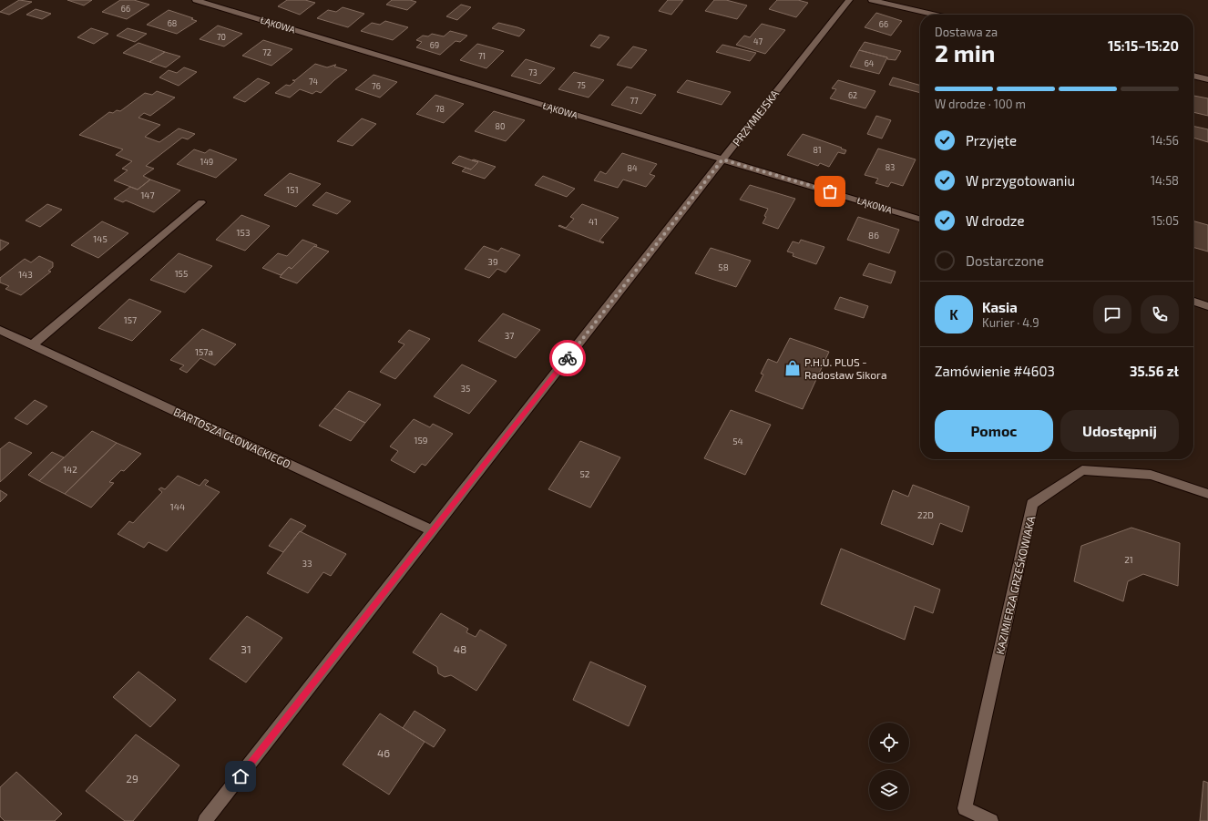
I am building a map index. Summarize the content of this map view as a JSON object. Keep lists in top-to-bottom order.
{
  "streets": {
    "street": [
      "ŁĄKOWA",
      "PRZYMIEJSKA",
      "BARTOSZA GŁOWACKIEGO",
      "KAZIMIERZA GRZEŚKOWIAKA"
    ]
  },
  "crossings": [
    ["ŁĄKOWA", "PRZYMIEJSKA"],
    ["PRZYMIEJSKA", "BARTOSZA GŁOWACKIEGO"]
  ],
  "places": {
    "shop": ["P.H.U. PLUS - Radosław Sikora"]
  },
  "house_numbers": [
    "66",
    "68",
    "66",
    "70",
    "47",
    "69",
    "72",
    "71",
    "64",
    "73",
    "74",
    "75",
    "76",
    "62",
    "77",
    "78",
    "80",
    "81",
    "149",
    "83",
    "84",
    "151",
    "147",
    "41",
    "153",
    "86",
    "145",
    "39",
    "58",
    "155",
    "143",
    "157",
    "37",
    "157a",
    "35",
    "159",
    "54",
    "142",
    "52",
    "144",
    "22D",
    "21",
    "33",
    "31",
    "48",
    "46",
    "29"
  ],
  "page": {
    "heading": ["2 min", "Dostawa za", "15:15–15:20"],
    "panel": [
      "Kasia",
      "Kurier · 4.9",
      "Zamówienie #4603",
      "35.56 zł"
    ],
    "bar": "W drodze · 100 m",
    "list": [
      ["Przyjęte", "14:56"],
      ["W przygotowaniu", "14:58"],
      ["W drodze", "15:05"],
      "Dostarczone"
    ],
    "round": "K",
    "buttons": ["Pomoc", "Udostępnij"]
  }
}
